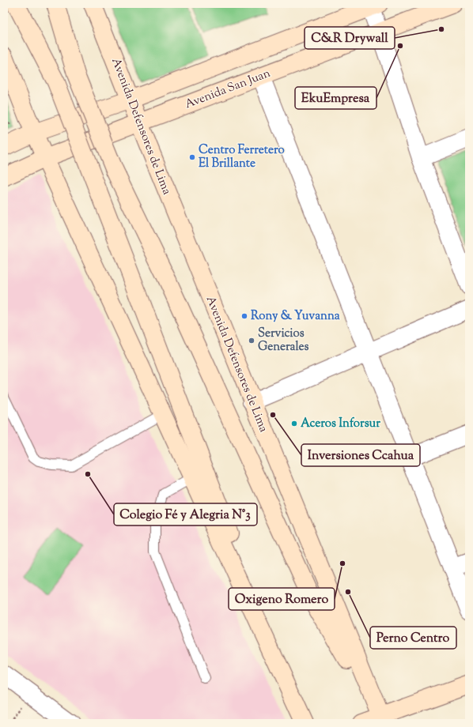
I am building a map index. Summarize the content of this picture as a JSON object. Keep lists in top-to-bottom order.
{
  "streets": {
    "main road": ["Avenida San Juan", "Avenida Defensores de Lima"]
  },
  "crossings": [
    ["Avenida San Juan", "Avenida Defensores de Lima"]
  ],
  "places": [
    "C&R Drywall",
    "EkuEmpresa",
    "Centro Ferretero El Brillante",
    "Rony & Yuvanna",
    "Servicios Generales",
    "Inversiones Ccahua",
    "Aceros Inforsur",
    "Colegio Fé y Alegria N°3",
    "Oxigeno Romero",
    "Perno Centro"
  ]
}
